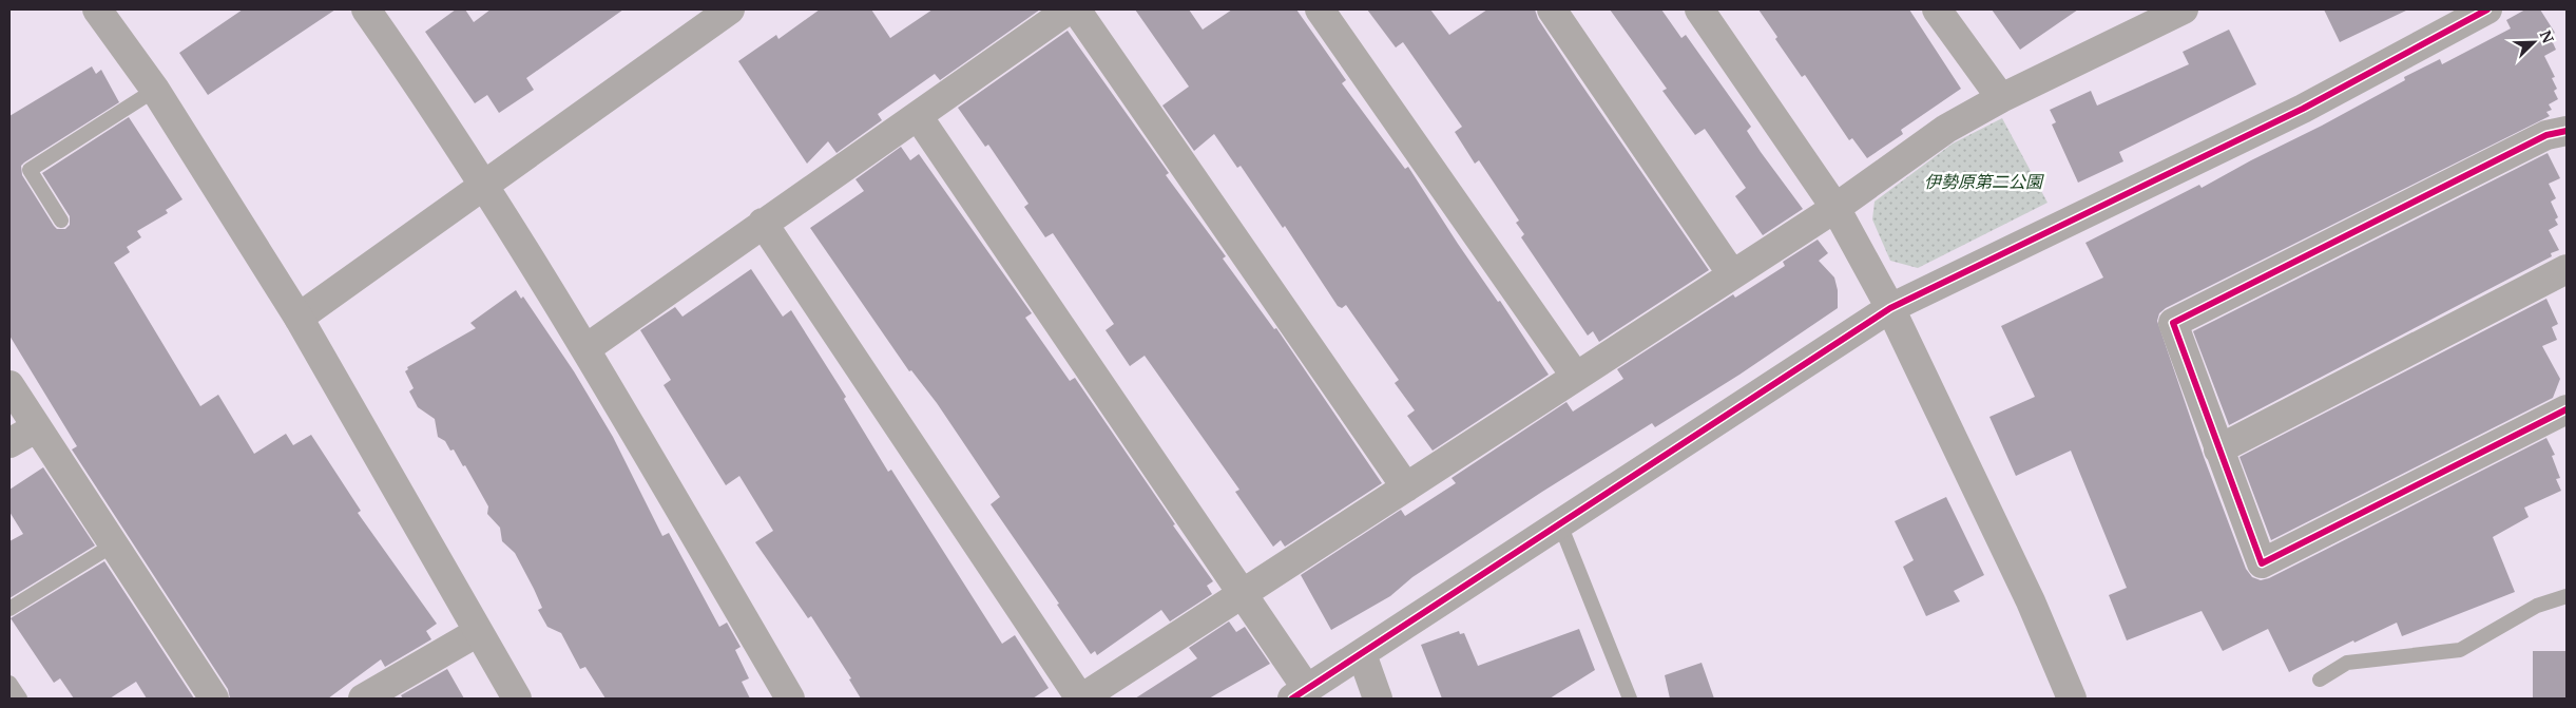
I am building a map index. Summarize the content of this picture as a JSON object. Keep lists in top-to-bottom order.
{
  "parks": ["伊勢原第二公園"],
  "north": "top right"
}
